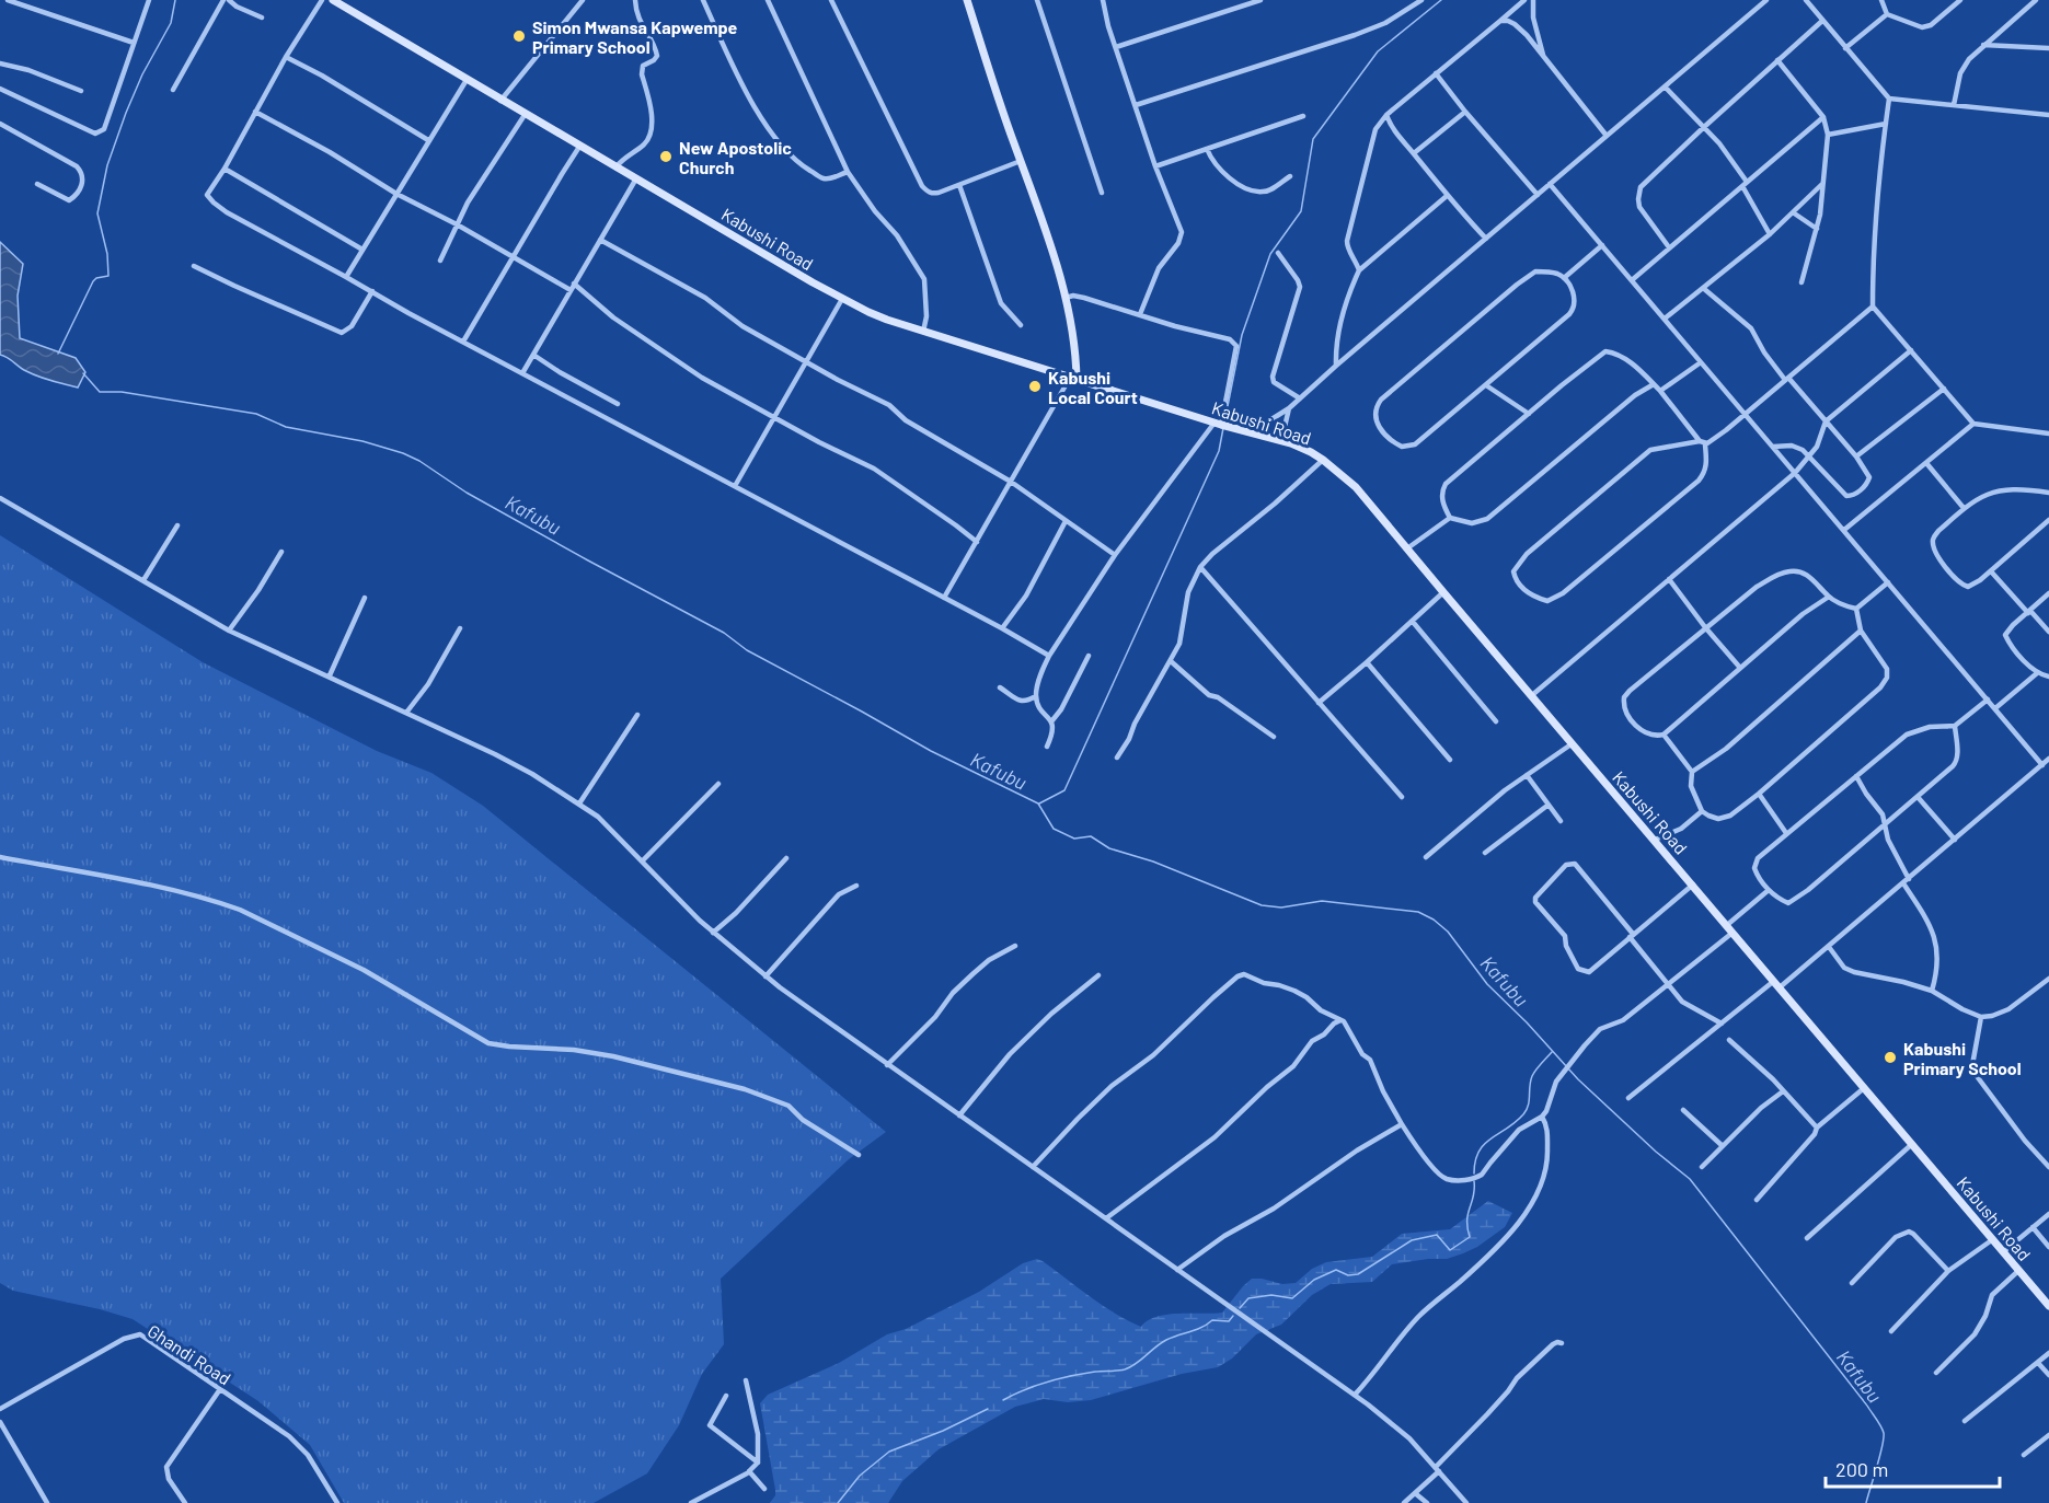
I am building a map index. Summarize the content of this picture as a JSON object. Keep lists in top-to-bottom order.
{
  "streets": {
    "main road": ["Kabushi Road"],
    "street": ["Ghandi Road"]
  },
  "water": ["Kafubu"],
  "places": [
    "Simon Mwansa Kapwempe Primary School",
    "New Apostolic Church",
    "Kabushi Local Court",
    "Kabushi Primary School"
  ],
  "scale_bar": "200 m"
}
